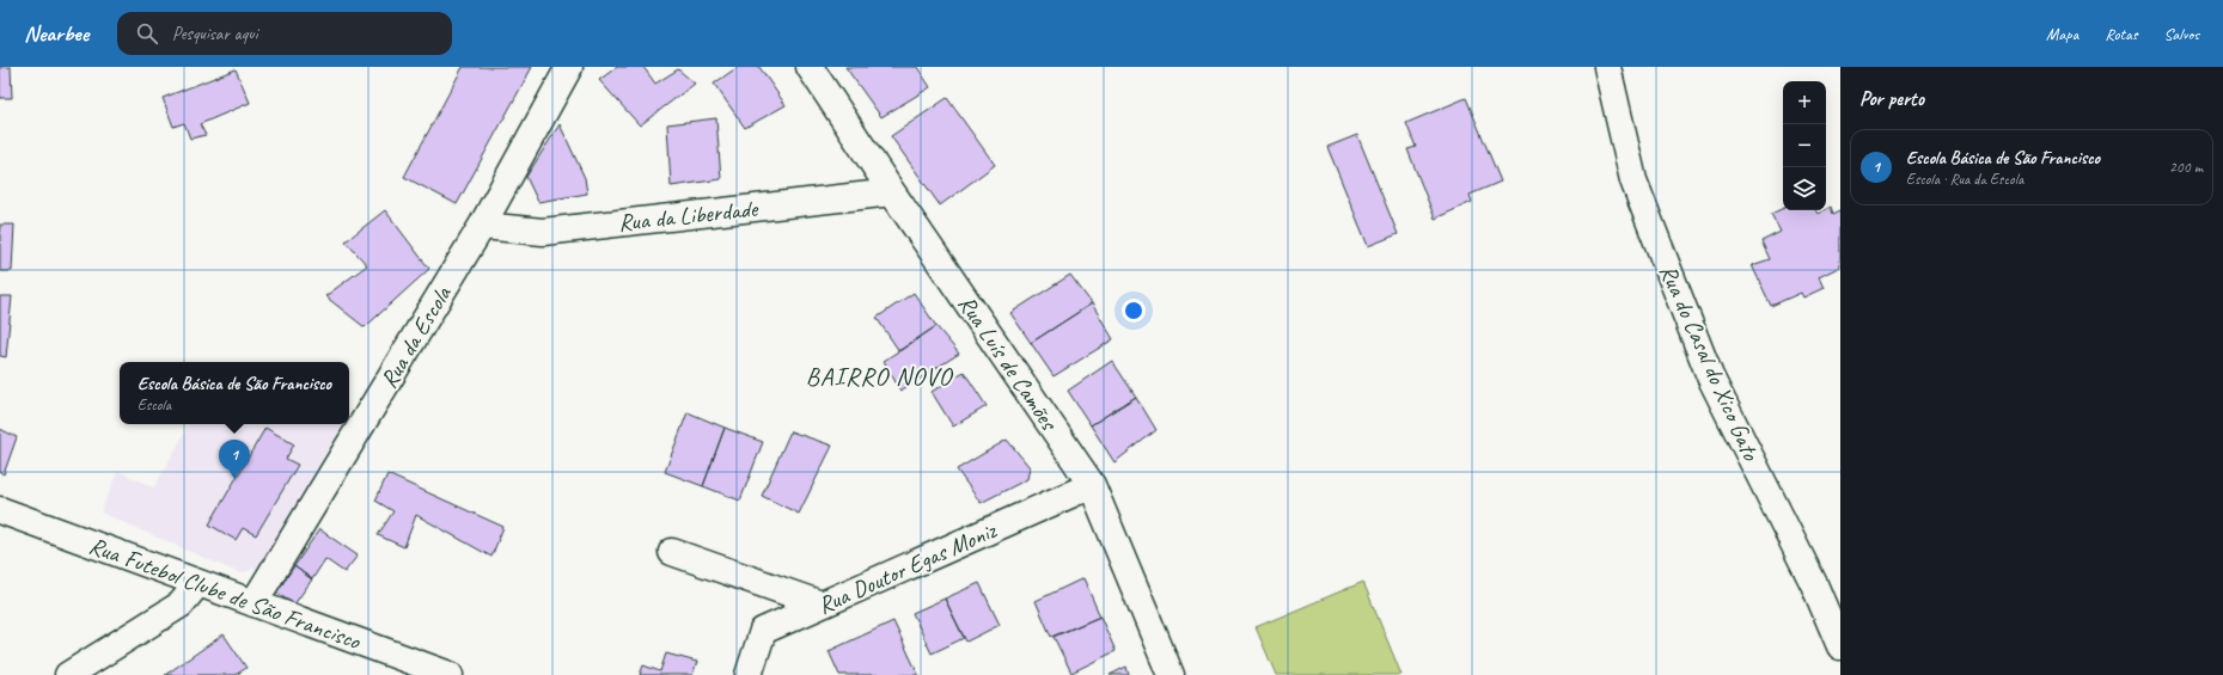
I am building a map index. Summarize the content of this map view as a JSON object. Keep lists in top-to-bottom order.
{
  "streets": {
    "street": [
      "Rua da Liberdade",
      "Rua da Escola",
      "Rua Luís de Camões",
      "Rua do Casal do Xico Gato",
      "Rua Doutor Egas Moniz",
      "Rua Futebol Clube de São Francisco"
    ]
  },
  "crossings": [
    ["Rua da Liberdade", "Rua da Escola"],
    ["Rua da Liberdade", "Rua Luís de Camões"],
    ["Rua da Escola", "Rua Futebol Clube de São Francisco"],
    ["Rua Luís de Camões", "Rua Doutor Egas Moniz"]
  ],
  "districts": ["BAIRRO NOVO"],
  "page": {
    "header": "Nearbee",
    "search": "Pesquisar aqui",
    "nav": ["Mapa", "Rotas", "Salvos"],
    "heading": "Por perto",
    "map_buttons": ["+", "−"],
    "list": [
      {
        "mark": "1",
        "name": "Escola Básica de São Francisco",
        "note": "Escola · Rua da Escola",
        "value": "200 m"
      }
    ],
    "popup": ["Escola Básica de São Francisco", "Escola"],
    "pins": "1"
  }
}
